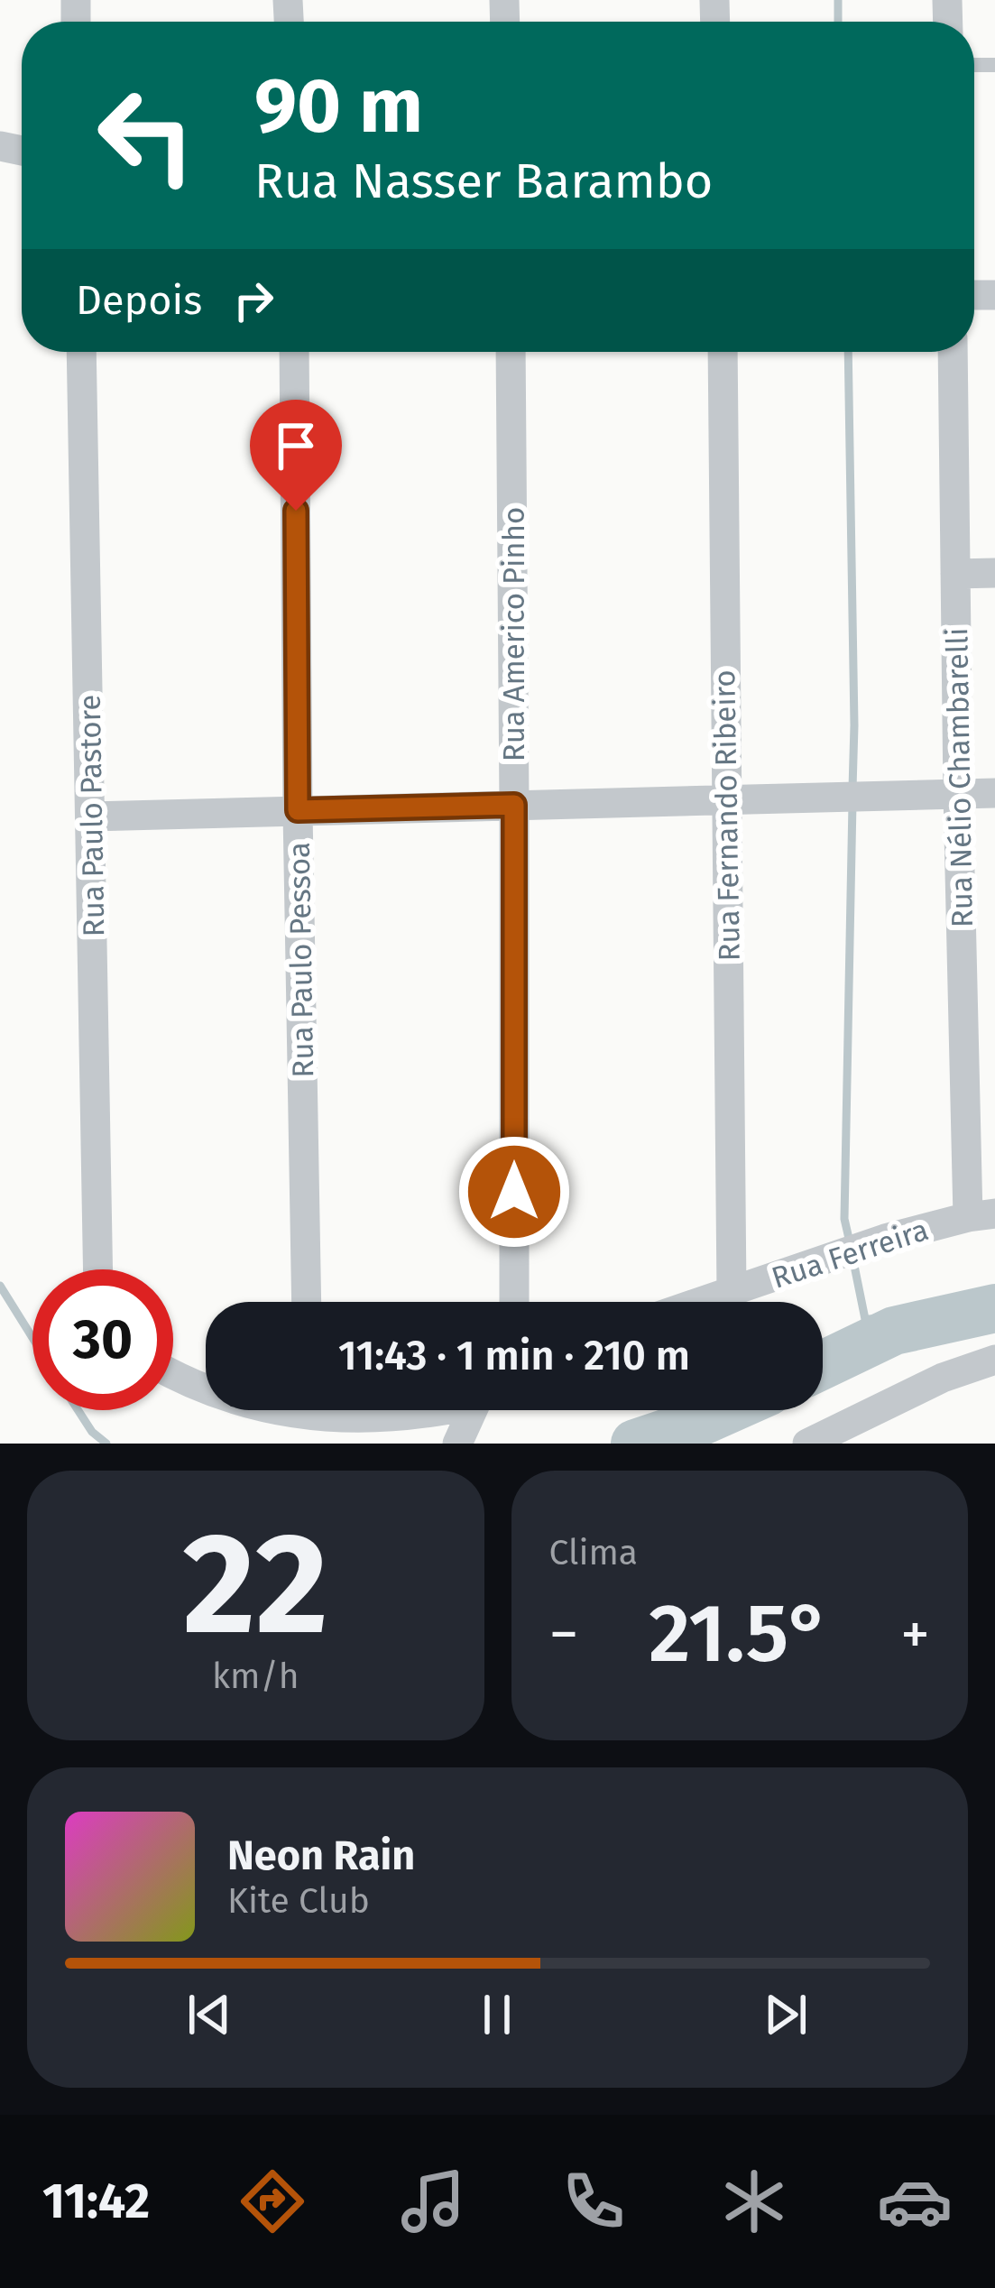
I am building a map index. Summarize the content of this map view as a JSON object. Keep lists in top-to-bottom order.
{
  "streets": {
    "street": [
      "Rua Americo Pinho",
      "Rua Nélio Chambarelli",
      "Rua Paulo Pastore",
      "Rua Fernando Ribeiro",
      "Rua Paulo Pessoa",
      "Rua Ferreira"
    ]
  },
  "crossings": [
    ["Rua Nélio Chambarelli", "Rua Ferreira"],
    ["Rua Fernando Ribeiro", "Rua Ferreira"]
  ],
  "page": {
    "turn": ["90 m", "Rua Nasser Barambo"],
    "then": "Depois",
    "limit": "30",
    "trip": "11:43 · 1 min · 210 m",
    "tile": [
      ["22", "km/h"],
      "Clima"
    ],
    "heat": ["−", "21.5°", "+"],
    "song": ["Neon Rain", "Kite Club"],
    "tabs": "11:42"
  }
}
